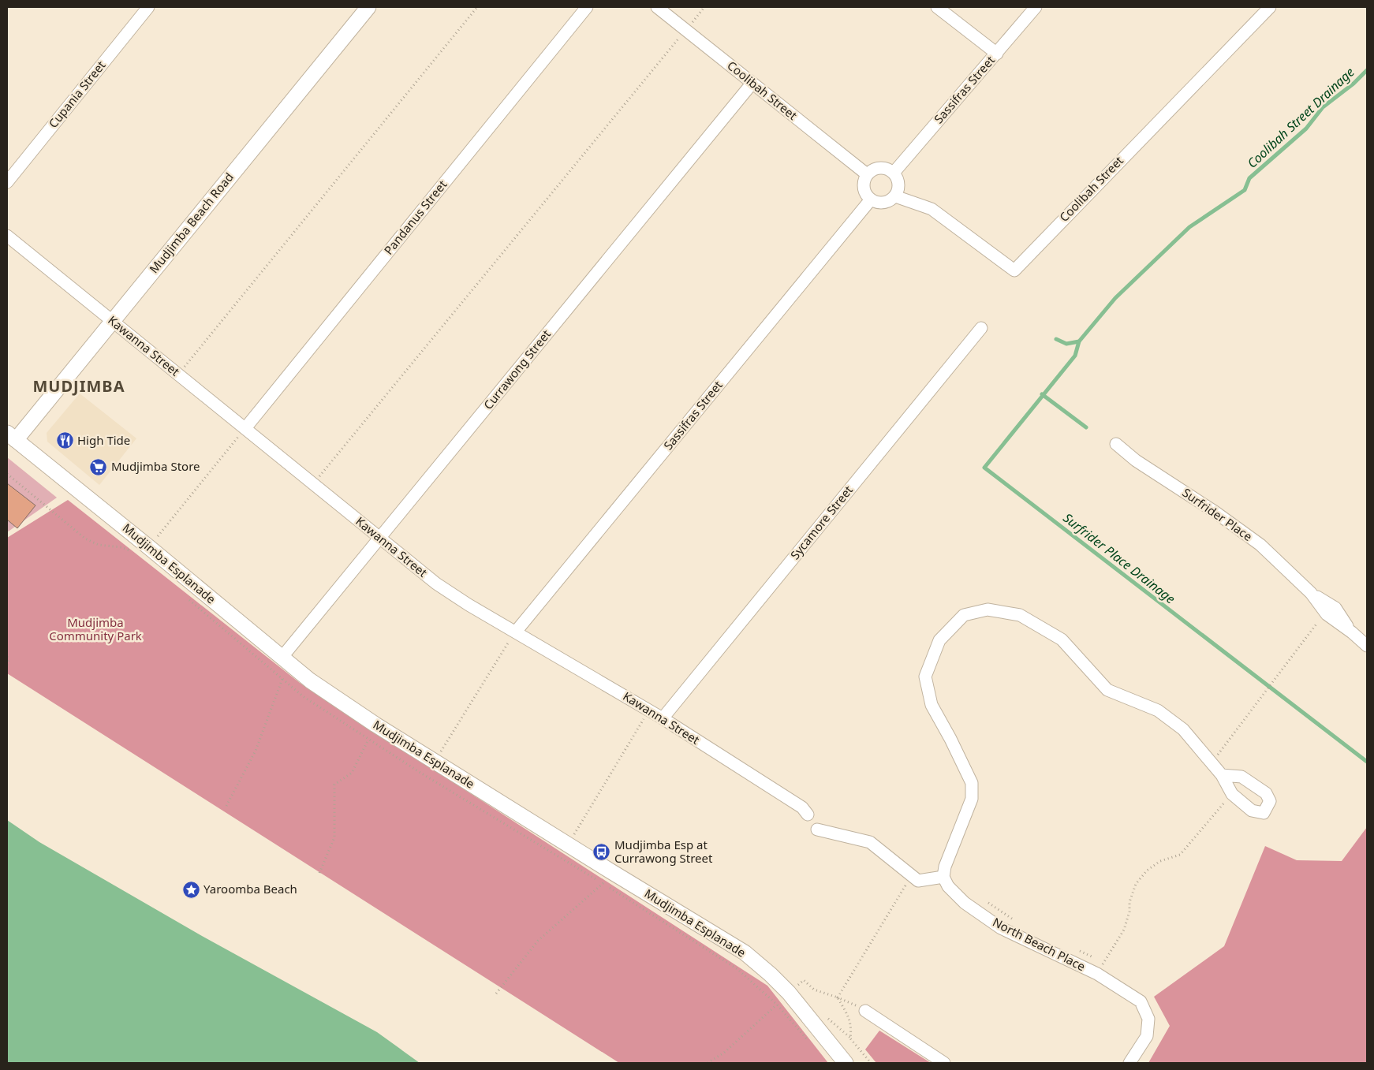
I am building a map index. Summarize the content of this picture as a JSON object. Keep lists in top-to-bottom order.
{
  "streets": {
    "street": [
      "Sassifras Street",
      "Coolibah Street",
      "Cupania Street",
      "Pandanus Street",
      "Mudjimba Beach Road",
      "Kawanna Street",
      "Currawong Street",
      "Surfrider Place",
      "Sycamore Street",
      "Mudjimba Esplanade",
      "North Beach Place"
    ]
  },
  "crossings": [
    ["Sassifras Street", "Coolibah Street"],
    ["Sassifras Street", "Kawanna Street"],
    ["Coolibah Street", "Currawong Street"],
    ["Pandanus Street", "Kawanna Street"],
    ["Mudjimba Beach Road", "Kawanna Street"],
    ["Mudjimba Beach Road", "Mudjimba Esplanade"],
    ["Kawanna Street", "Currawong Street"],
    ["Kawanna Street", "Sycamore Street"],
    ["Currawong Street", "Mudjimba Esplanade"]
  ],
  "districts": ["MUDJIMBA"],
  "water": ["Coolibah Street Drainage", "Surfrider Place Drainage"],
  "parks": ["Mudjimba Community Park"],
  "places": {
    "restaurant": ["High Tide"],
    "supermarket": ["Mudjimba Store"],
    "bus stop": ["Mudjimba Esp at Currawong Street"],
    "place": ["Yaroomba Beach"]
  }
}
